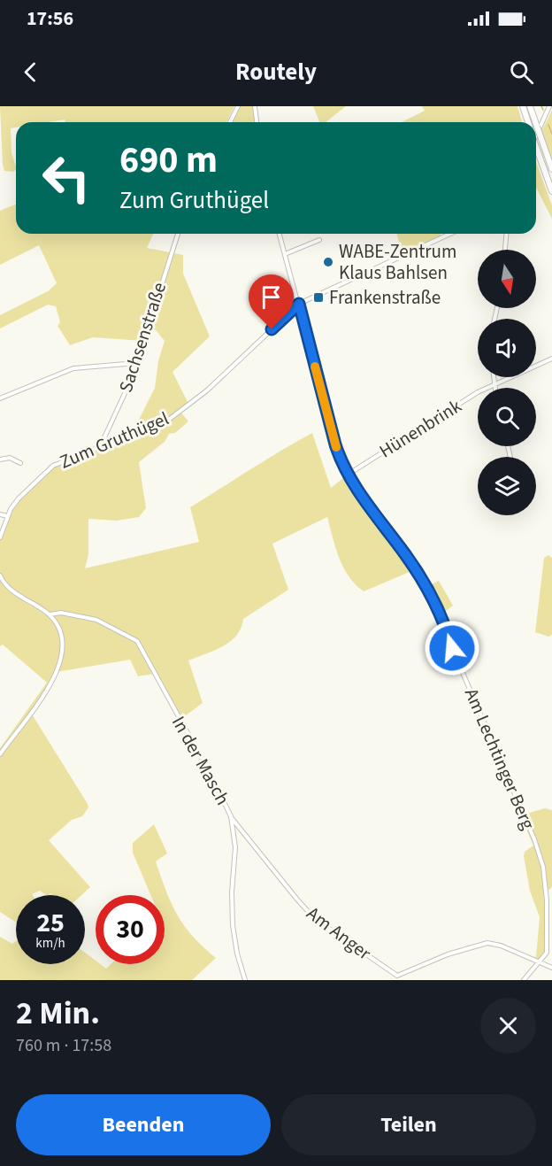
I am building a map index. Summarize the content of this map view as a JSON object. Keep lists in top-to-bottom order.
{
  "streets": {
    "street": [
      "Sachsenstraße",
      "Hünenbrink",
      "Zum Gruthügel",
      "Am Lechtinger Berg",
      "In der Masch",
      "Am Anger"
    ]
  },
  "crossings": [
    ["Sachsenstraße", "Zum Gruthügel"],
    ["Hünenbrink", "Am Lechtinger Berg"],
    ["Zum Gruthügel", "Am Lechtinger Berg"],
    ["In der Masch", "Am Anger"]
  ],
  "places": {
    "other": ["WABE-Zentrum Klaus Bahlsen"],
    "transit": ["Frankenstraße"]
  },
  "north": "bottom",
  "page": {
    "status": "17:56",
    "header": "Routely",
    "turn": ["690 m", "Zum Gruthügel"],
    "speed": "25 km/h",
    "limit": "30",
    "heading": ["2 Min.", "760 m · 17:58"],
    "buttons": ["Beenden", "Teilen"]
  }
}
